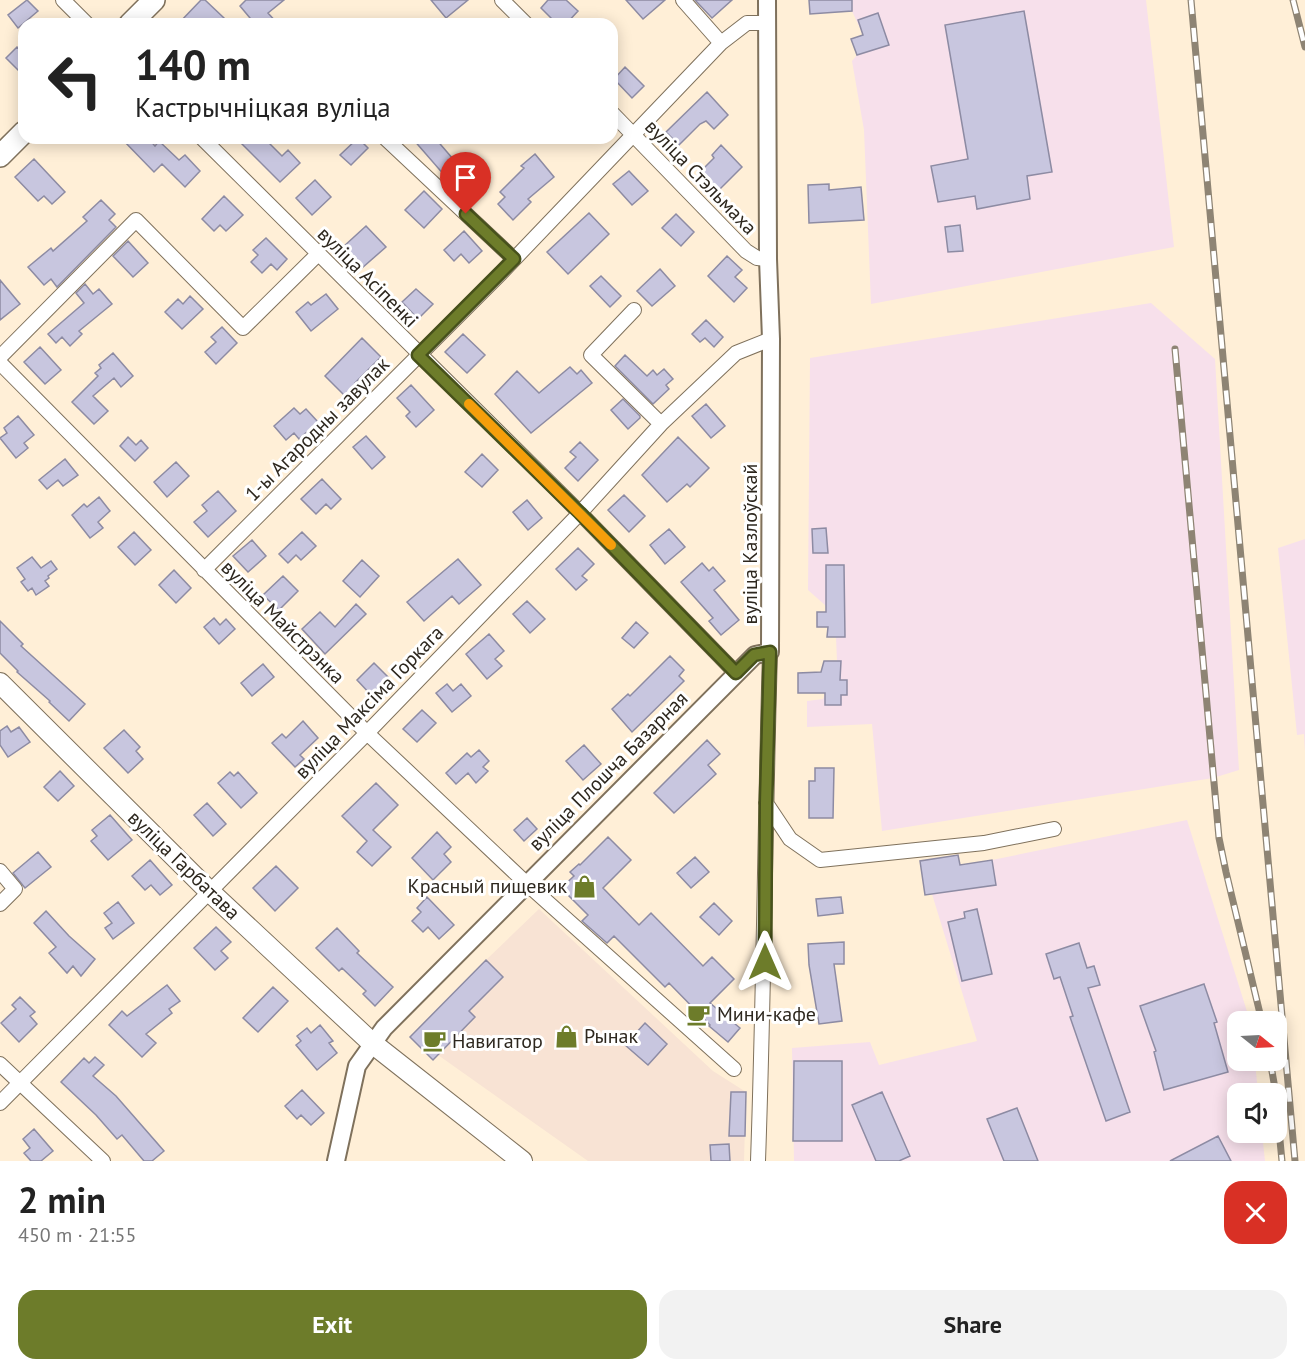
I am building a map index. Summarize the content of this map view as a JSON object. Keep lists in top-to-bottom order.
{
  "streets": {
    "main road": ["вуліца Гарбатава"],
    "street": [
      "вуліца Стэльмаха",
      "вуліца Асіпенкі",
      "1-ы Агародны завулак",
      "вуліца Казлоўскай",
      "вуліца Майстрэнка",
      "вуліца Максіма Горкага",
      "вуліца Плошча Базарная"
    ]
  },
  "crossings": [
    ["вуліца Стэльмаха", "1-ы Агародны завулак"],
    ["вуліца Стэльмаха", "вуліца Казлоўскай"],
    ["вуліца Асіпенкі", "1-ы Агародны завулак"],
    ["вуліца Асіпенкі", "вуліца Максіма Горкага"],
    ["вуліца Асіпенкі", "вуліца Плошча Базарная"],
    ["1-ы Агародны завулак", "вуліца Казлоўскай"],
    ["1-ы Агародны завулак", "вуліца Майстрэнка"],
    ["вуліца Казлоўскай", "вуліца Максіма Горкага"],
    ["вуліца Казлоўскай", "вуліца Плошча Базарная"],
    ["вуліца Майстрэнка", "вуліца Максіма Горкага"],
    ["вуліца Майстрэнка", "вуліца Плошча Базарная"],
    ["вуліца Максіма Горкага", "вуліца Гарбатава"],
    ["вуліца Плошча Базарная", "вуліца Гарбатава"]
  ],
  "places": {
    "shop": ["Красный пищевик", "Рынак"],
    "cafe": ["Мини-кафе", "Навигатор"]
  },
  "north": "right",
  "page": {
    "turn": ["140 m", "Кастрычніцкая вуліца"],
    "heading": ["2 min", "450 m · 21:55"],
    "buttons": ["Exit", "Share"]
  }
}
